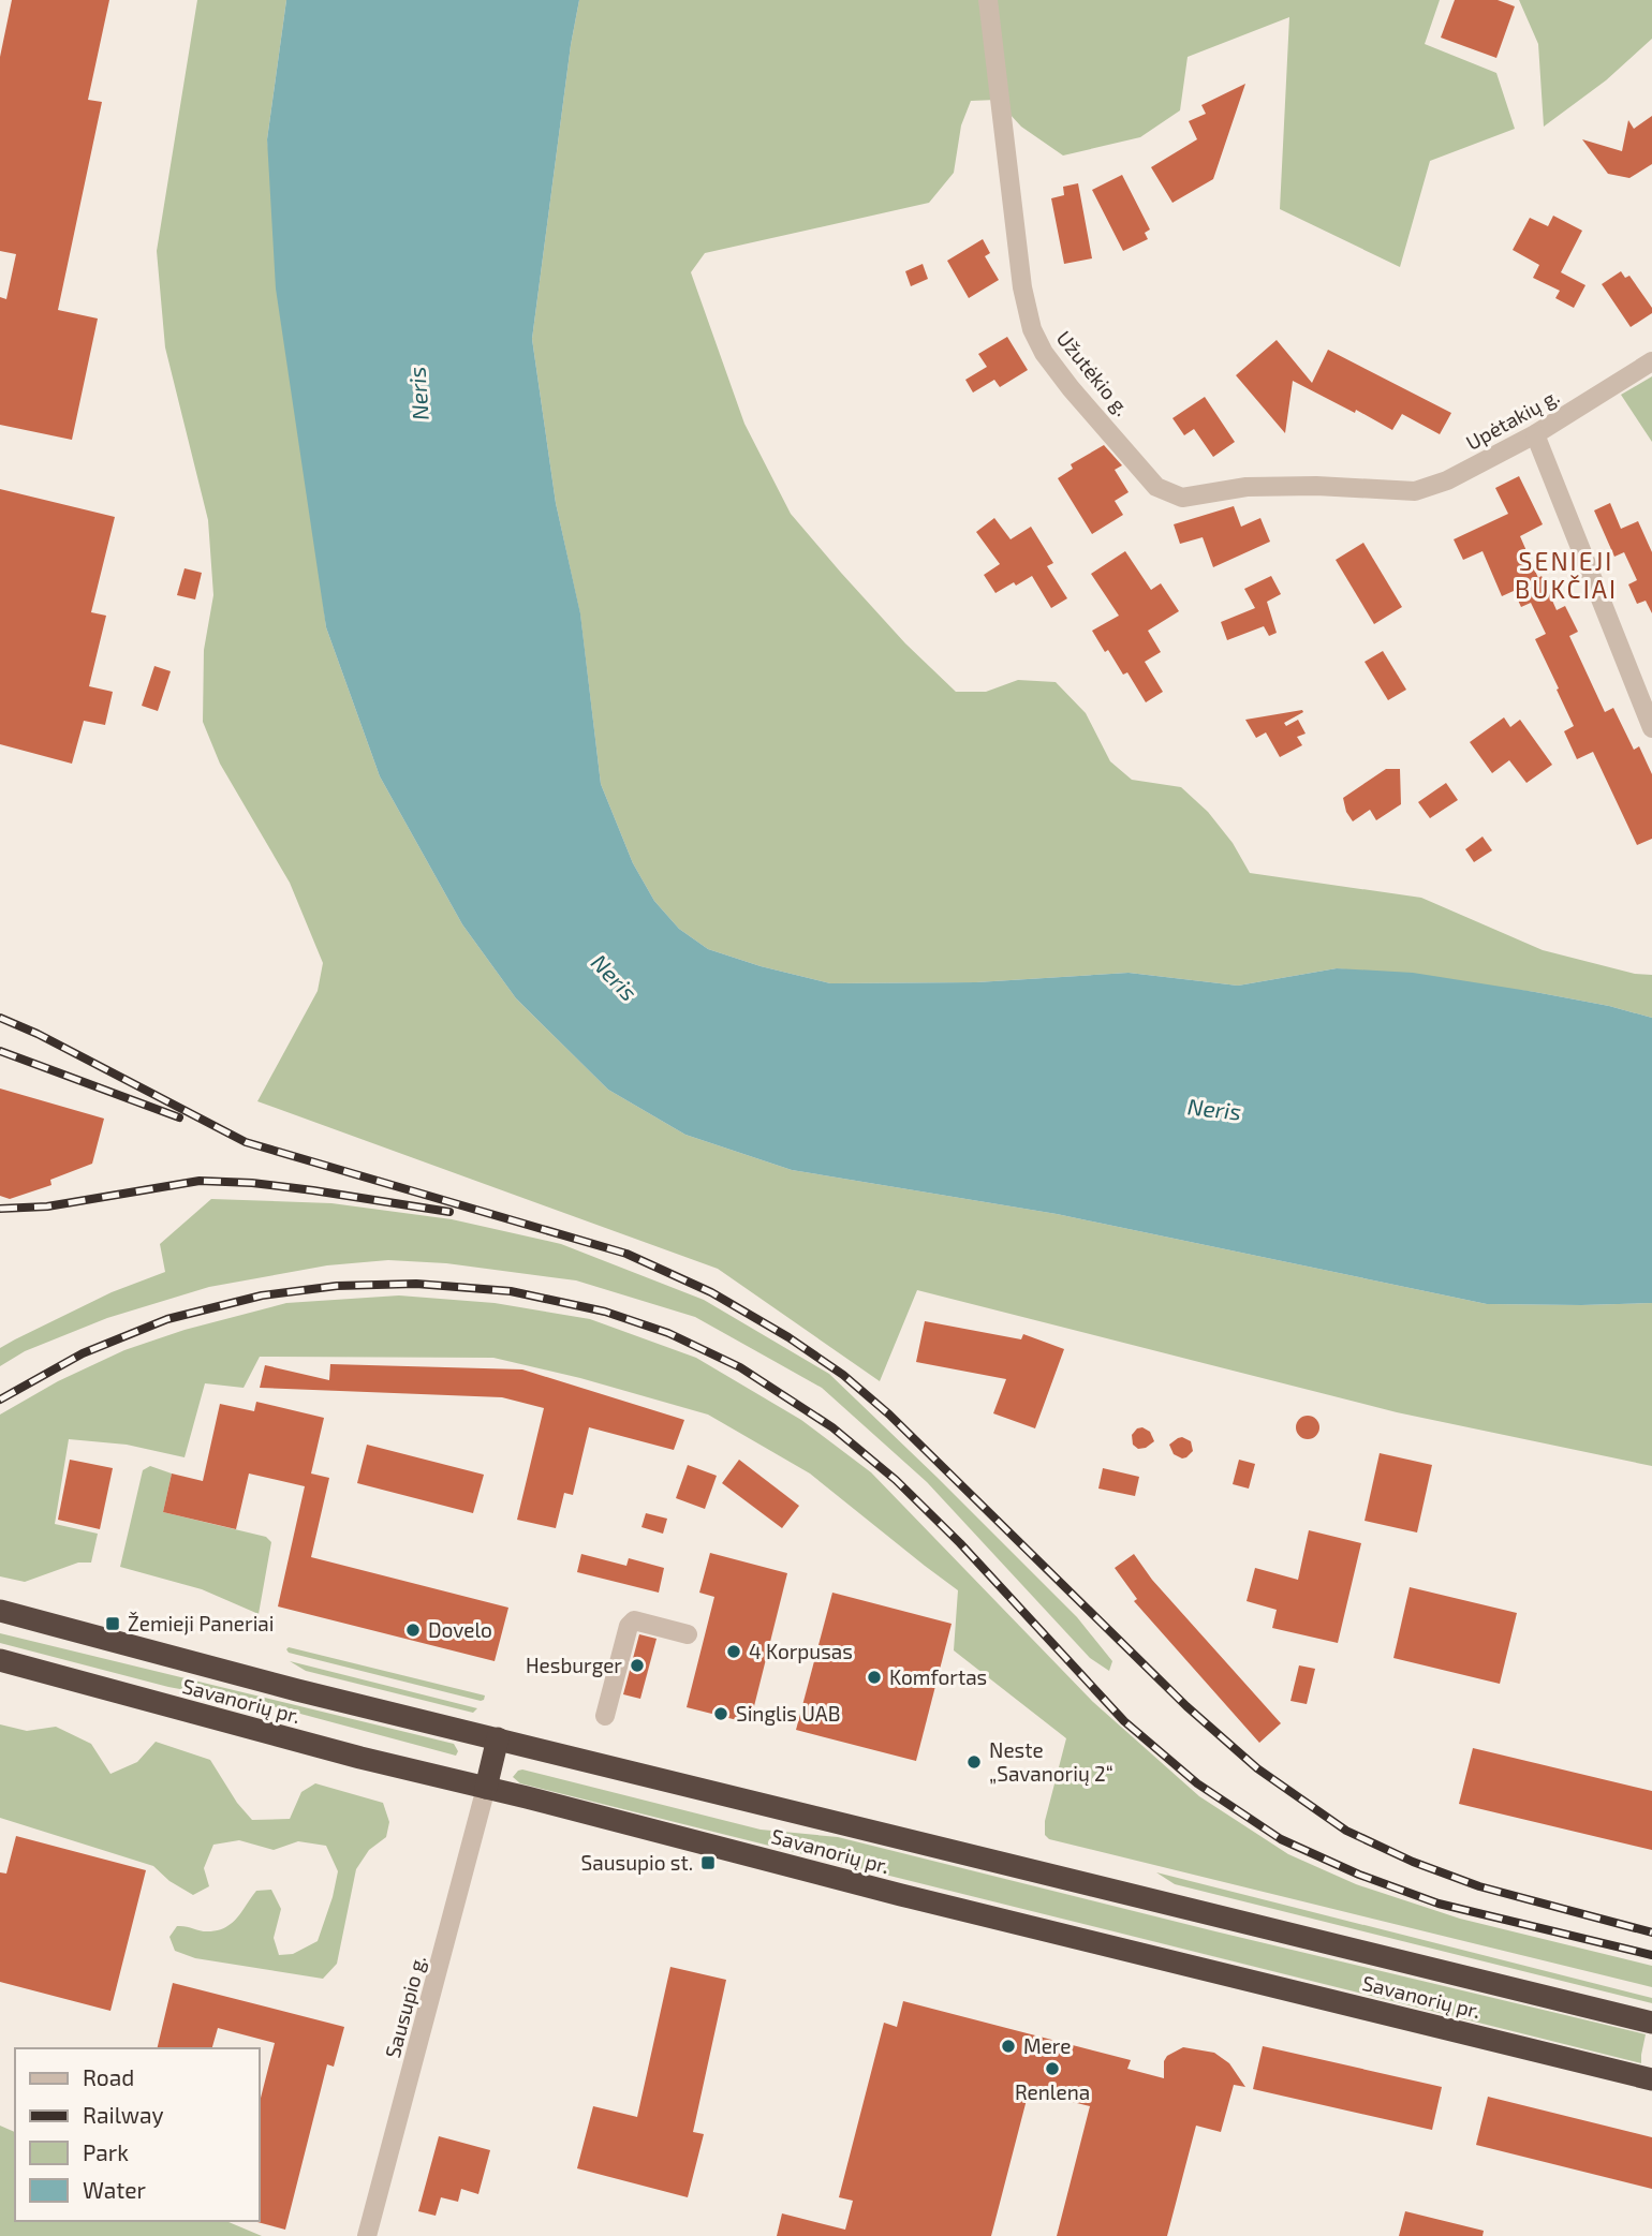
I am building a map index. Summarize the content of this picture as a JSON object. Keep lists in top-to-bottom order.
{
  "streets": {
    "highway": ["Savanorių pr."],
    "street": ["Užutėkio g.", "Upėtakių g.", "Sausupio g."]
  },
  "crossings": [
    ["Užutėkio g.", "Upėtakių g."],
    ["Savanorių pr.", "Sausupio g."]
  ],
  "districts": ["SENIEJI BUKČIAI"],
  "water": ["Neris"],
  "places": {
    "transit": ["Žemieji Paneriai", "Sausupio st."],
    "other": [
      "Dovelo",
      "4 Korpusas",
      "Hesburger",
      "Komfortas",
      "Singlis UAB",
      "Neste „Savanorių 2“",
      "Mere",
      "Renlena"
    ]
  },
  "legend": [
    "Road",
    "Railway",
    "Park",
    "Water"
  ]
}
